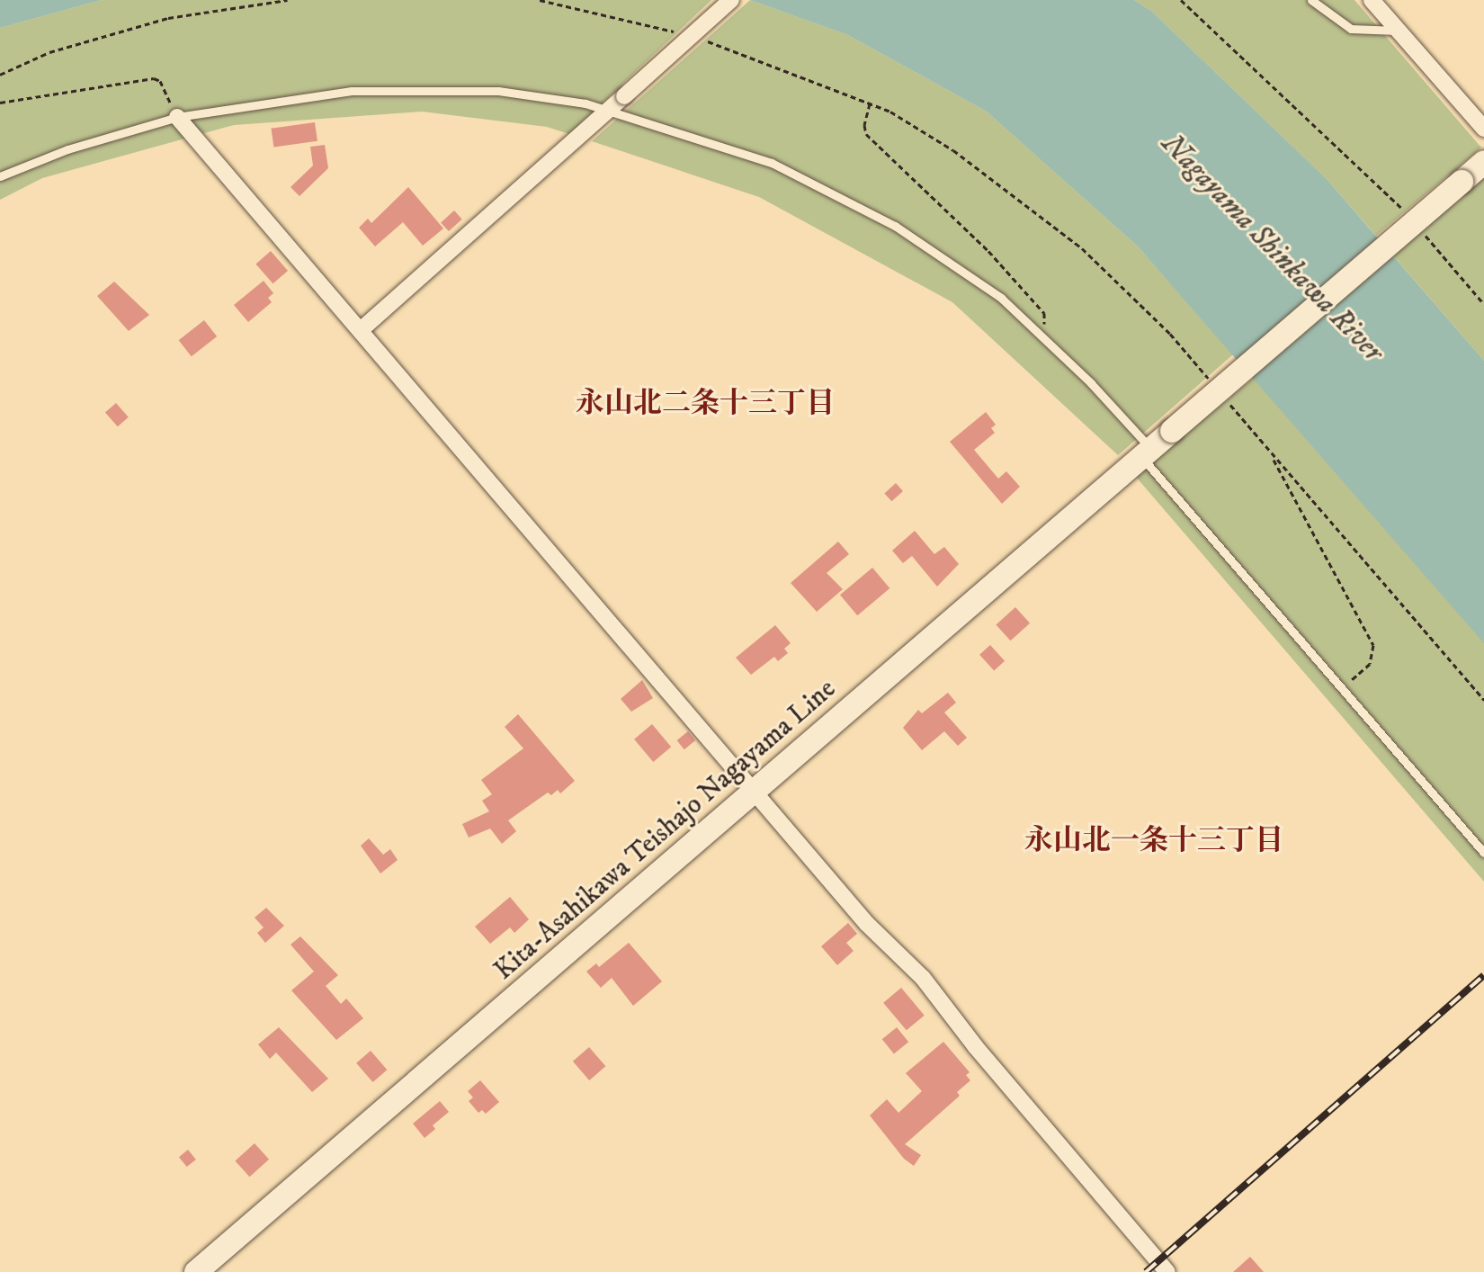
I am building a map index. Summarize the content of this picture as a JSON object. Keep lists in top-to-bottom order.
{
  "streets": {
    "main road": ["Kita-Asahikawa Teishajo Nagayama Line"]
  },
  "districts": ["永山北二条十三丁目", "永山北一条十三丁目"],
  "water": ["Nagayama Shinkawa River"]
}
